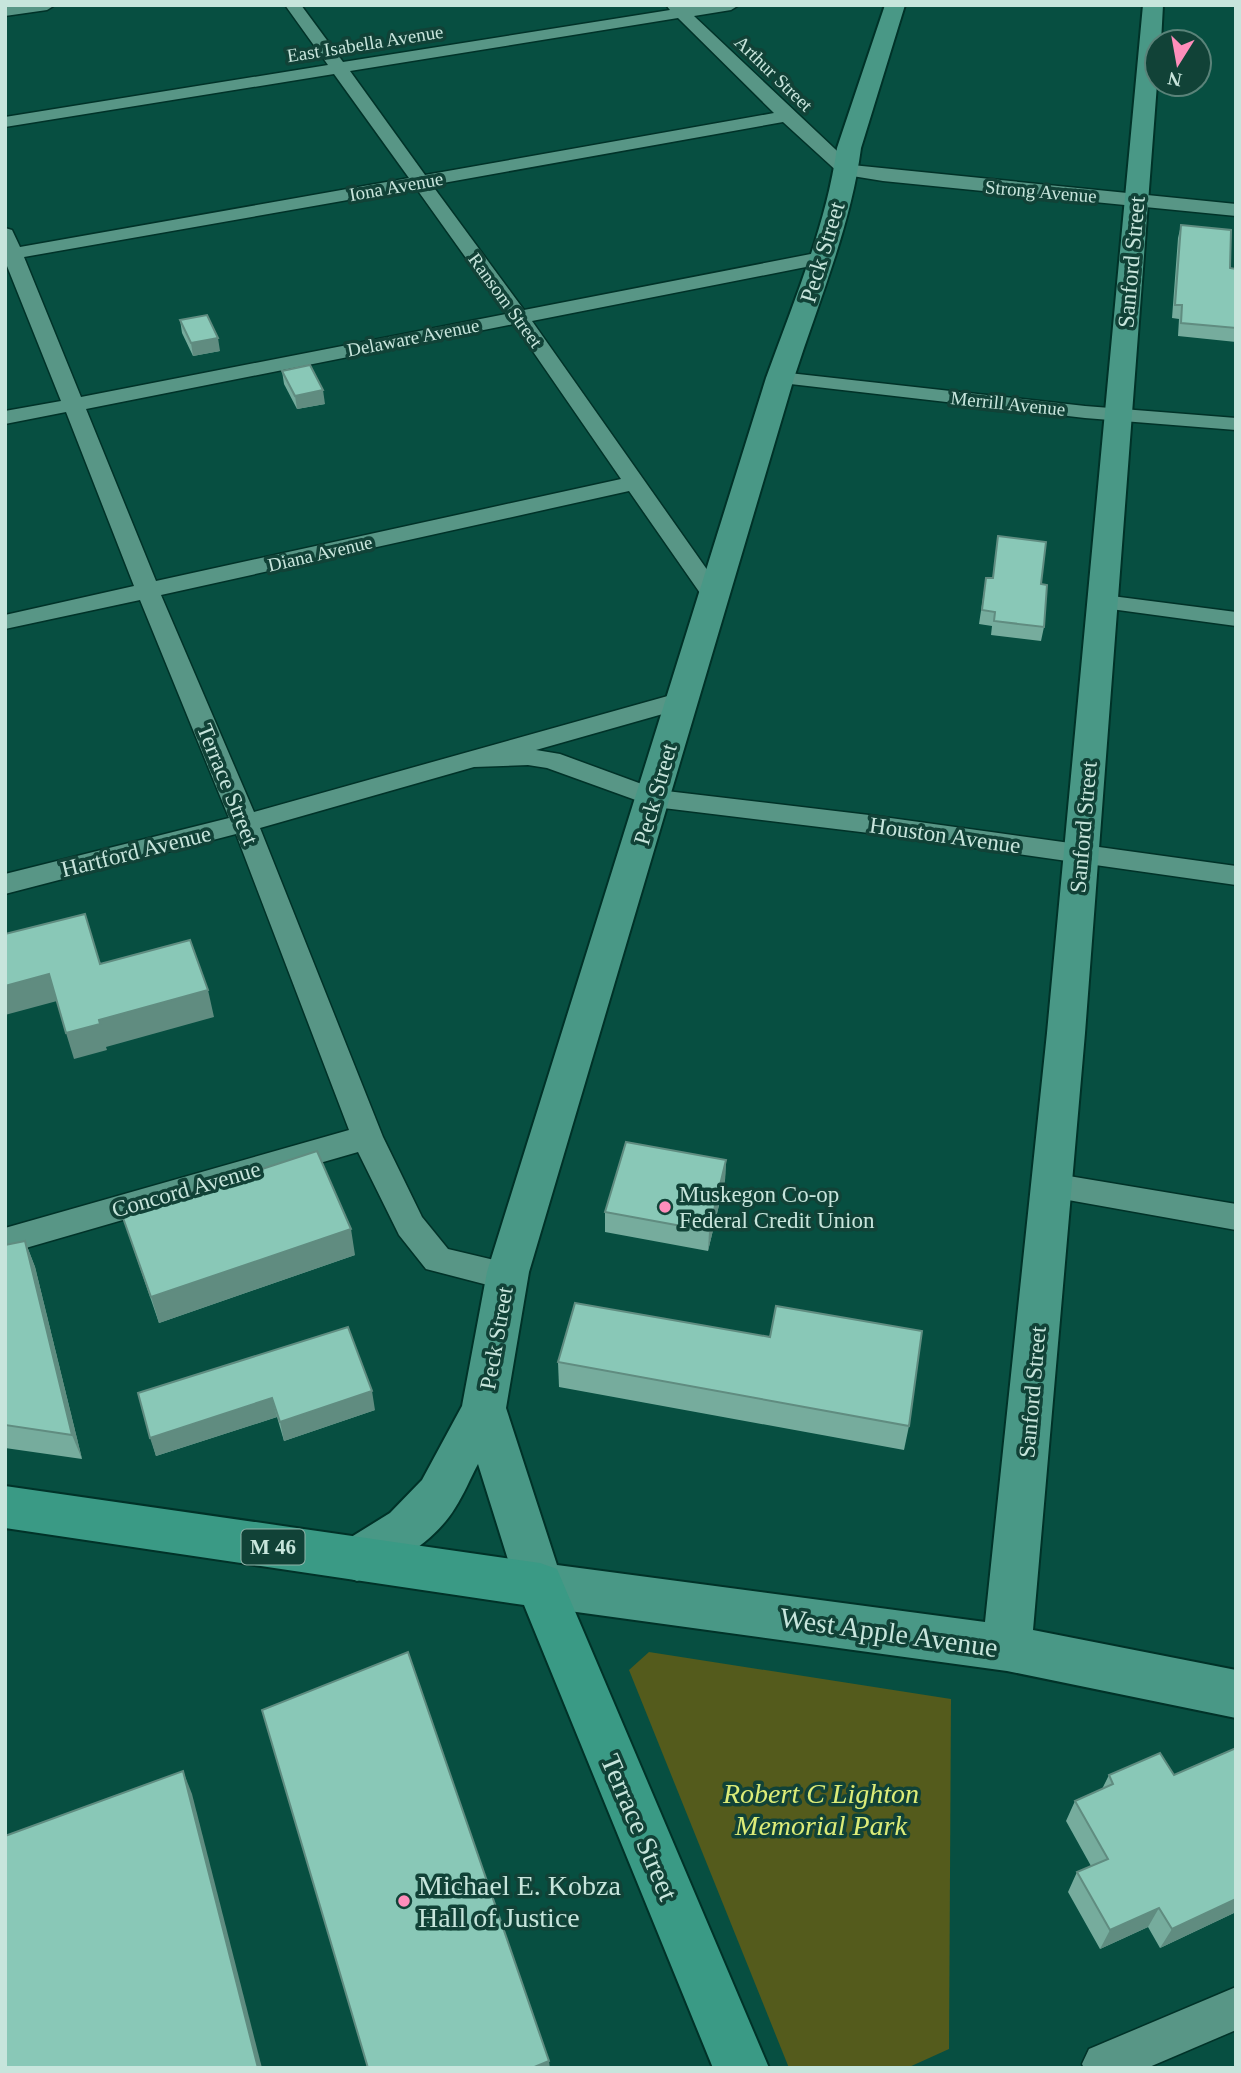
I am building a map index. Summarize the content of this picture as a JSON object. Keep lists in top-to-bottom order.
{
  "streets": {
    "main road": ["Terrace Street", "M 46"],
    "street": [
      "East Isabella Avenue",
      "Arthur Street",
      "Iona Avenue",
      "Strong Avenue",
      "Peck Street",
      "Sanford Street",
      "Ransom Street",
      "Delaware Avenue",
      "Merrill Avenue",
      "Diana Avenue",
      "Houston Avenue",
      "Hartford Avenue",
      "Concord Avenue",
      "West Apple Avenue"
    ]
  },
  "crossings": [
    ["East Isabella Avenue", "Arthur Street"],
    ["East Isabella Avenue", "Ransom Street"],
    ["Arthur Street", "Iona Avenue"],
    ["Arthur Street", "Strong Avenue"],
    ["Arthur Street", "Peck Street"],
    ["Iona Avenue", "Ransom Street"],
    ["Iona Avenue", "Terrace Street"],
    ["Strong Avenue", "Peck Street"],
    ["Strong Avenue", "Sanford Street"],
    ["Peck Street", "Ransom Street"],
    ["Peck Street", "Delaware Avenue"],
    ["Peck Street", "Merrill Avenue"],
    ["Peck Street", "Terrace Street"],
    ["Peck Street", "Houston Avenue"],
    ["Peck Street", "Hartford Avenue"],
    ["Peck Street", "M 46"],
    ["Peck Street", "West Apple Avenue"],
    ["Sanford Street", "Merrill Avenue"],
    ["Sanford Street", "Houston Avenue"],
    ["Sanford Street", "West Apple Avenue"],
    ["Ransom Street", "Delaware Avenue"],
    ["Ransom Street", "Diana Avenue"],
    ["Delaware Avenue", "Terrace Street"],
    ["Diana Avenue", "Terrace Street"],
    ["Terrace Street", "Hartford Avenue"],
    ["Terrace Street", "Concord Avenue"],
    ["Terrace Street", "M 46"],
    ["Terrace Street", "West Apple Avenue"],
    ["Houston Avenue", "Hartford Avenue"],
    ["M 46", "West Apple Avenue"]
  ],
  "parks": ["Robert C Lighton Memorial Park"],
  "places": ["Muskegon Co-op Federal Credit Union", "Michael E. Kobza Hall of Justice"],
  "north": "bottom"
}
